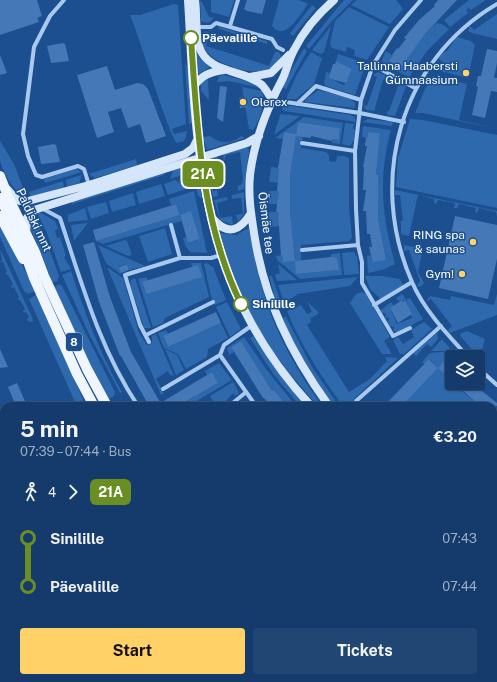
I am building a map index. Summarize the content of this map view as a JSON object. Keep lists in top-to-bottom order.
{
  "streets": {
    "main road": ["Paldiski mnt", "Õismäe tee", "8"]
  },
  "places": [
    "Päevalille",
    "Tallinna Haabersti Gümnaasium",
    "Olerex",
    "RING spa & saunas",
    "Gym!",
    "Sinilille"
  ],
  "lines": ["bus line 21A"],
  "page": {
    "on_map": "21A",
    "heading": ["5 min", "07:39 – 07:44 · Bus", "€3.20"],
    "legs": ["4", "21A"],
    "list": [
      {
        "name": "Sinilille",
        "value": "07:43"
      },
      {
        "name": "Päevalille",
        "value": "07:44"
      }
    ],
    "buttons": ["Start", "Tickets"]
  }
}
